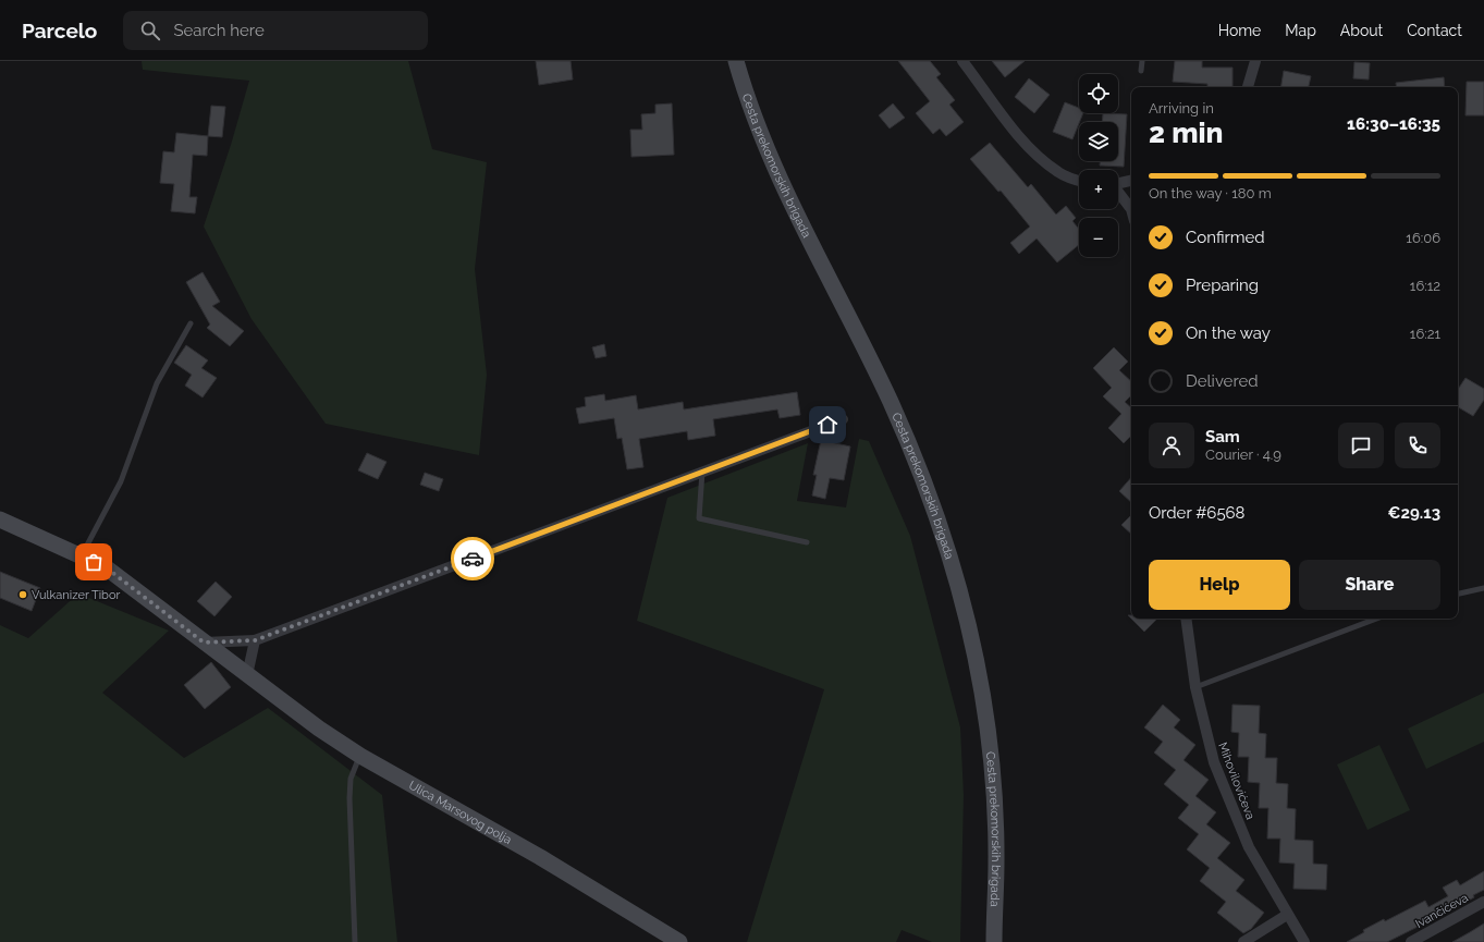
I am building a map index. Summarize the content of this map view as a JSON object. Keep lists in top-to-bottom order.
{
  "streets": {
    "main road": ["Cesta prekomorskih brigada", "Ulica Marsovog polja"],
    "street": ["Mihovilovićeva", "Ivančićeva"]
  },
  "places": ["Vulkanizer Tibor"],
  "page": {
    "header": "Parcelo",
    "search": "Search here",
    "nav": [
      "Home",
      "Map",
      "About",
      "Contact"
    ],
    "map_buttons": ["+", "−"],
    "heading": ["2 min", "Arriving in", "16:30–16:35"],
    "panel": [
      "Sam",
      "Courier · 4.9",
      "Order #6568",
      "€29.13"
    ],
    "bar": "On the way · 180 m",
    "list": [
      ["Confirmed", "16:06"],
      ["Preparing", "16:12"],
      ["On the way", "16:21"],
      "Delivered"
    ],
    "buttons": ["Help", "Share"]
  }
}
